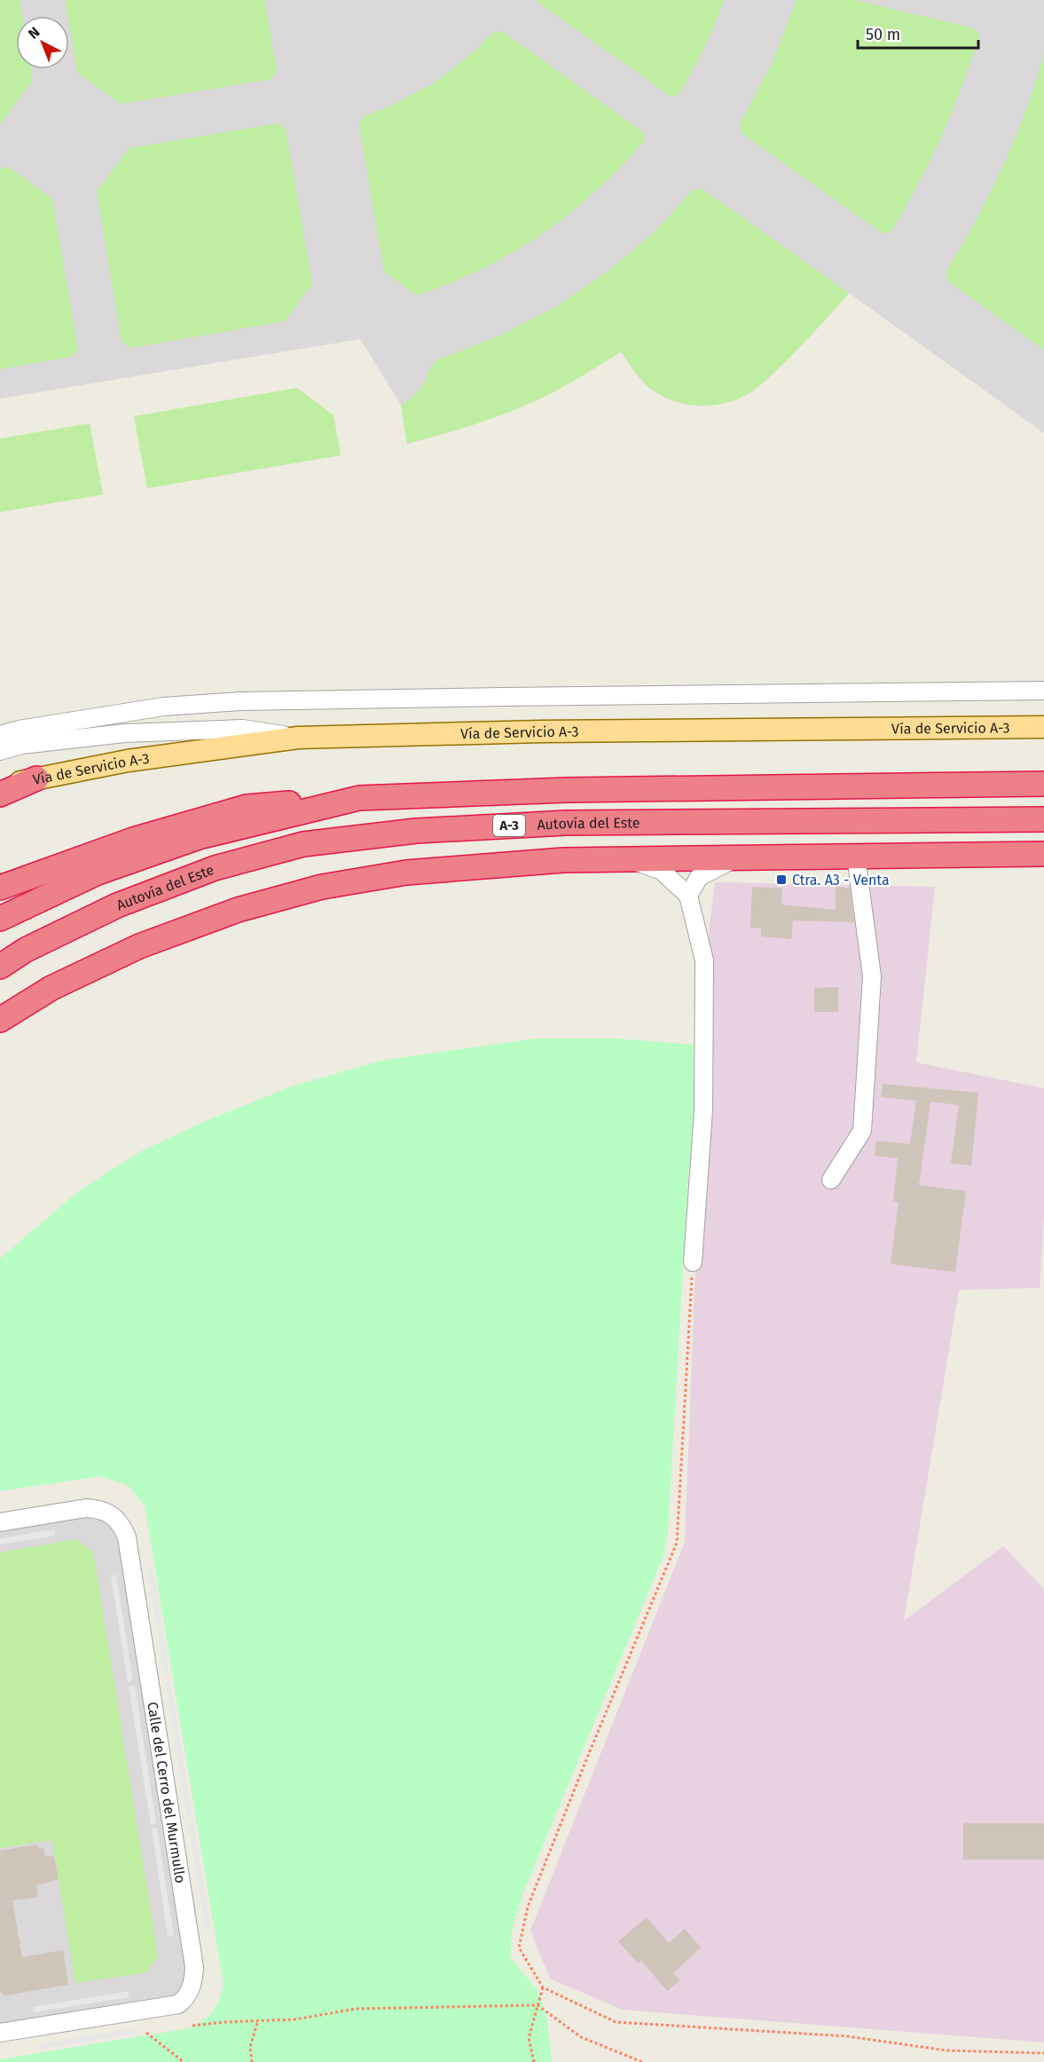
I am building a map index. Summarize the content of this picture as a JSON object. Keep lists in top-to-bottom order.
{
  "streets": {
    "highway": ["Autovía del Este", "A-3"],
    "main road": ["Vía de Servicio A-3"],
    "street": ["Calle del Cerro del Murmullo"]
  },
  "places": {
    "transit": ["Ctra. A3 - Venta"]
  },
  "scale_bar": "50 m",
  "north": "top left"
}
